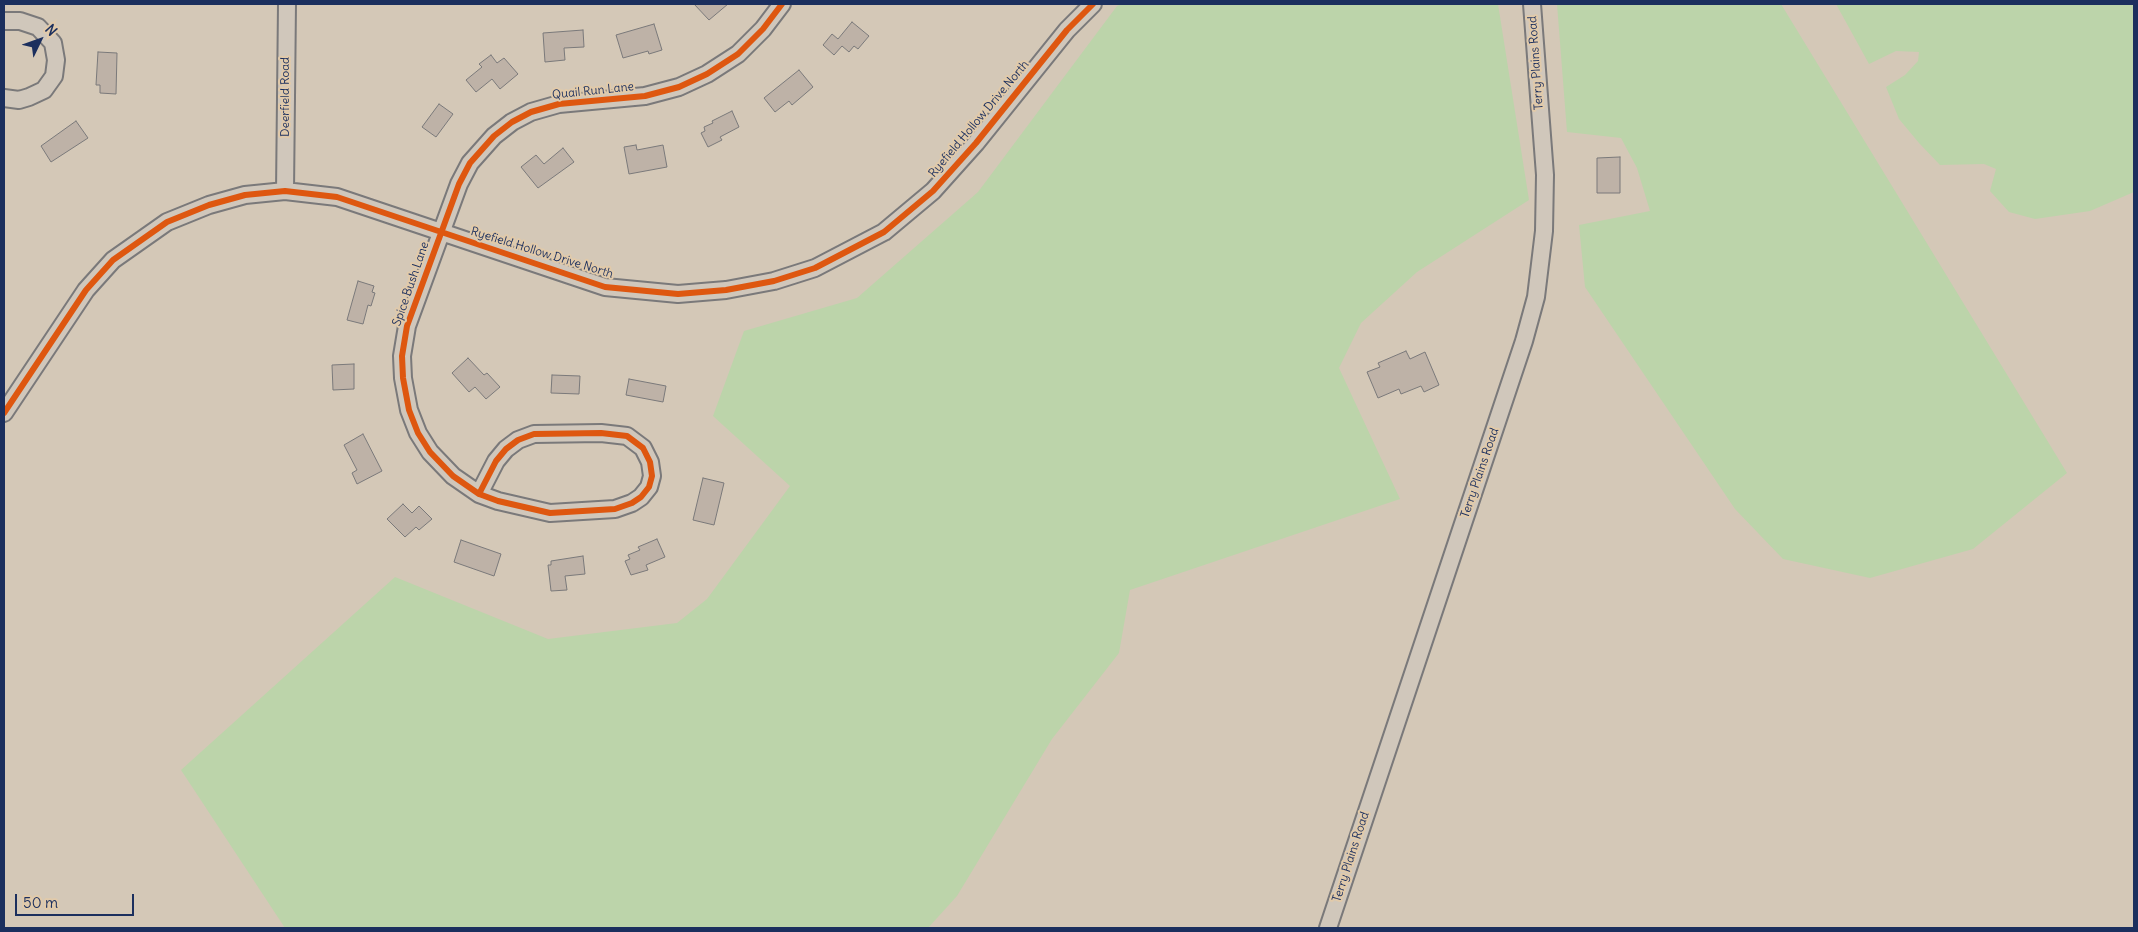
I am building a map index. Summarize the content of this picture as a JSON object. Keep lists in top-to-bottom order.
{
  "streets": {
    "street": [
      "Terry Plains Road",
      "Quail Run Lane",
      "Deerfield Road",
      "Ryefield Hollow Drive North",
      "Spice Bush Lane"
    ]
  },
  "crossings": [
    ["Quail Run Lane", "Ryefield Hollow Drive North"],
    ["Quail Run Lane", "Spice Bush Lane"],
    ["Deerfield Road", "Ryefield Hollow Drive North"],
    ["Ryefield Hollow Drive North", "Spice Bush Lane"]
  ],
  "scale_bar": "50 m",
  "north": "top right"
}
